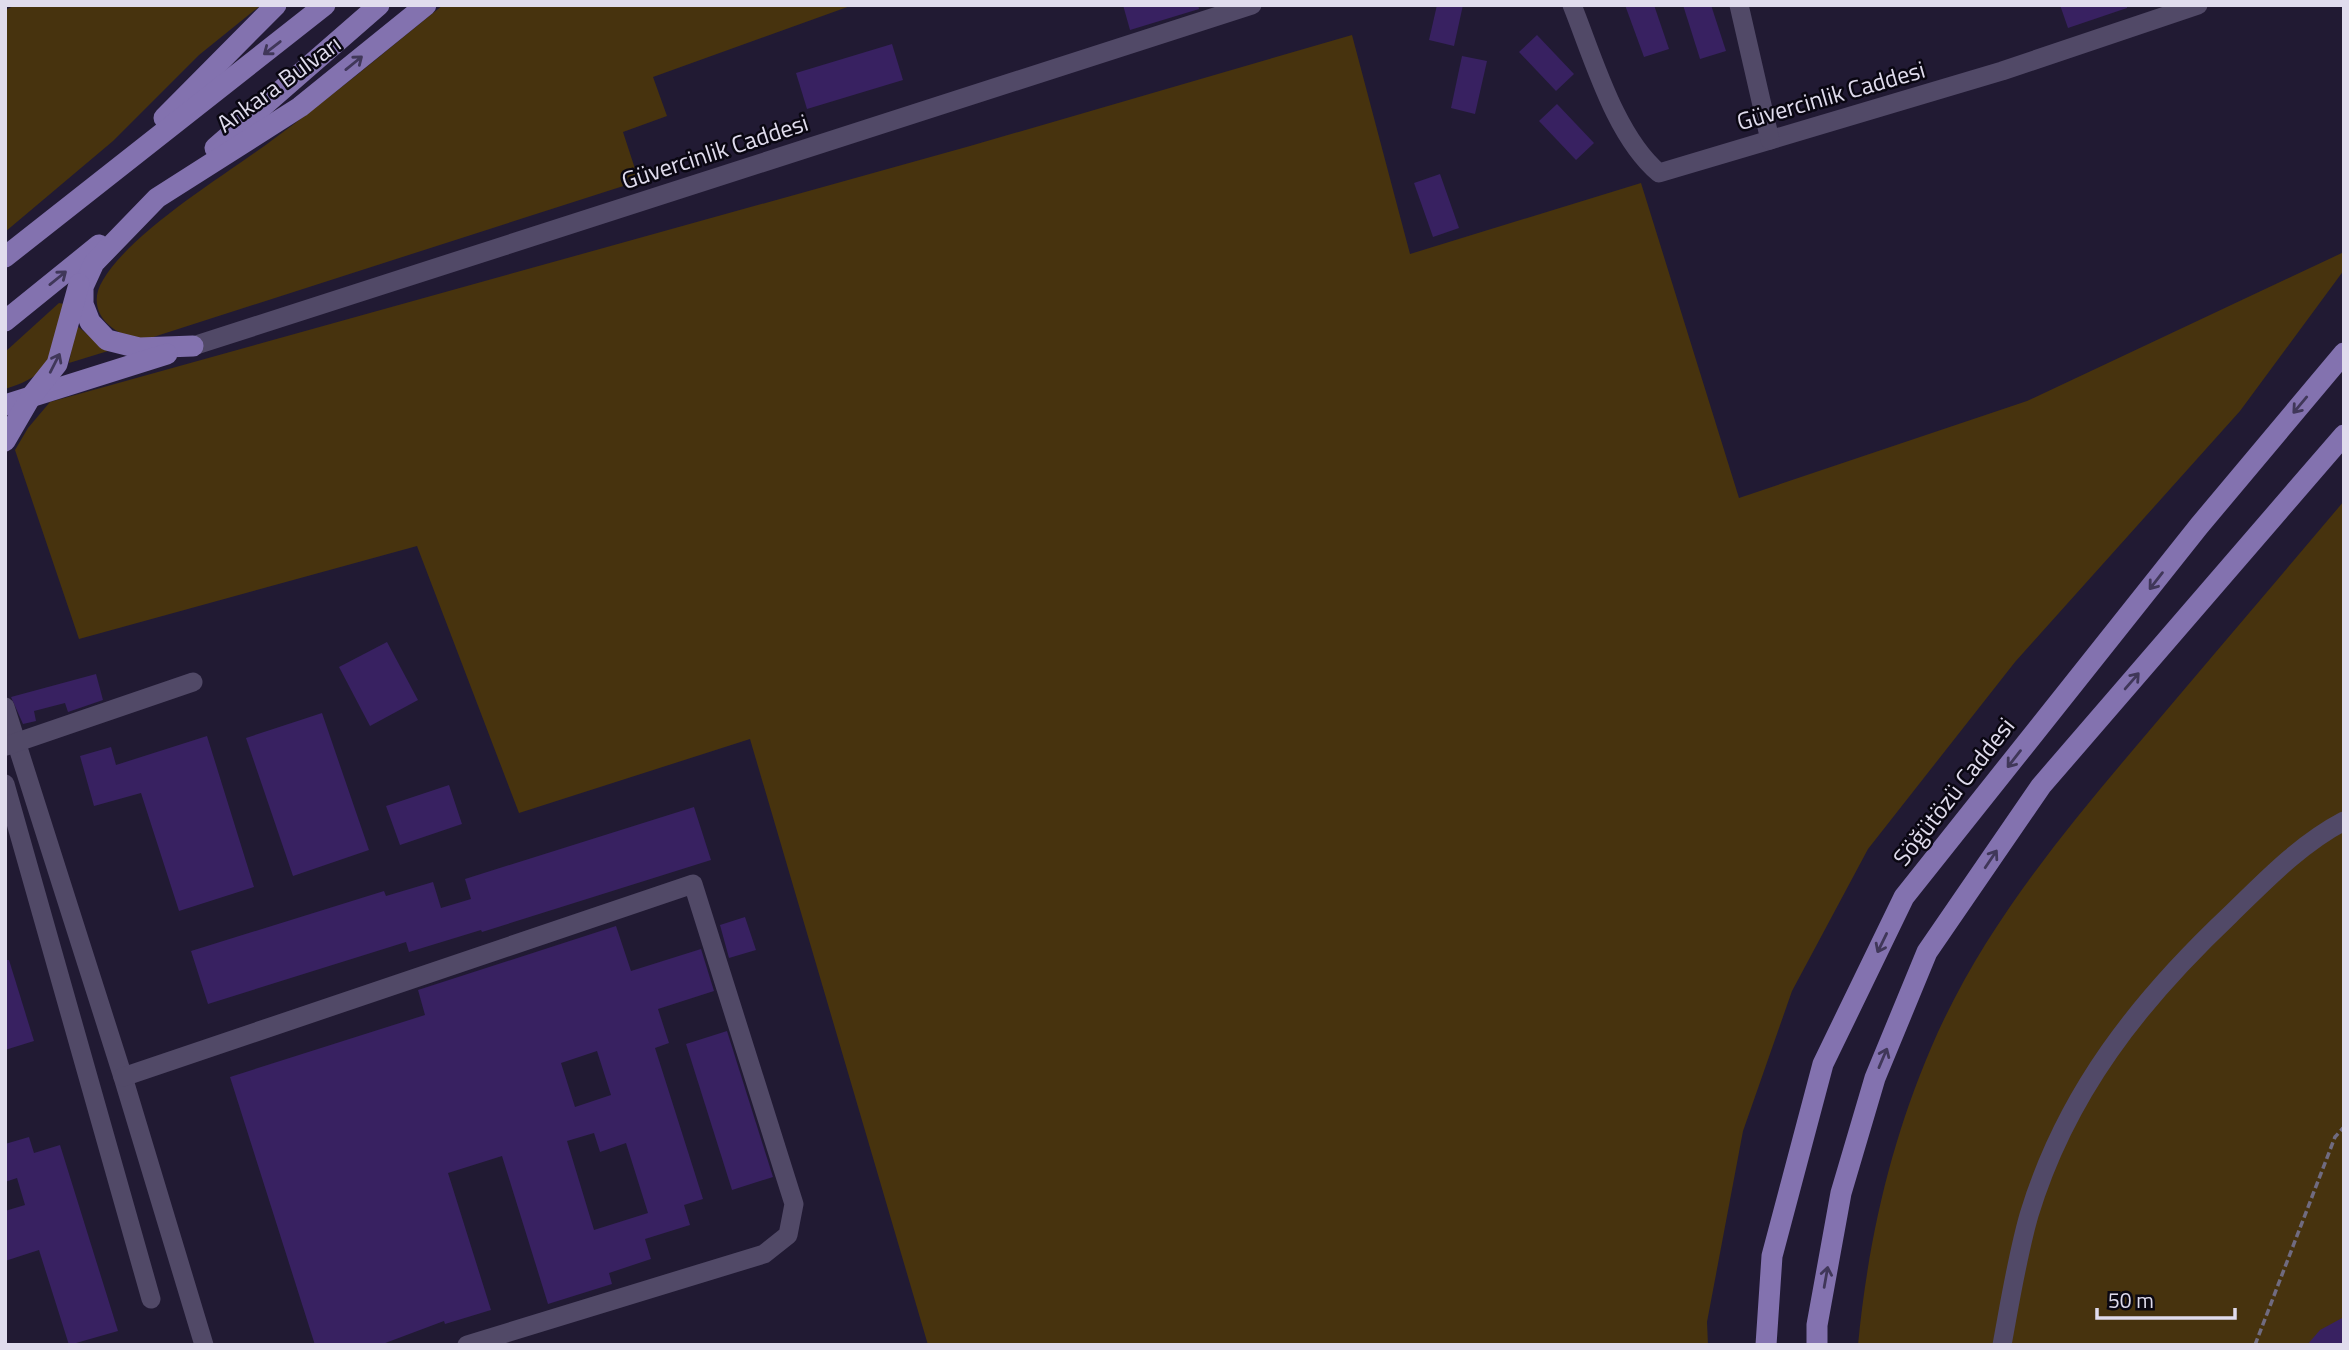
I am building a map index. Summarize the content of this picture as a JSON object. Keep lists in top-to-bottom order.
{
  "streets": {
    "main road": ["Ankara Bulvarı", "Söğütözü Caddesi"],
    "street": ["Güvercinlik Caddesi"]
  },
  "scale_bar": "50 m"
}
